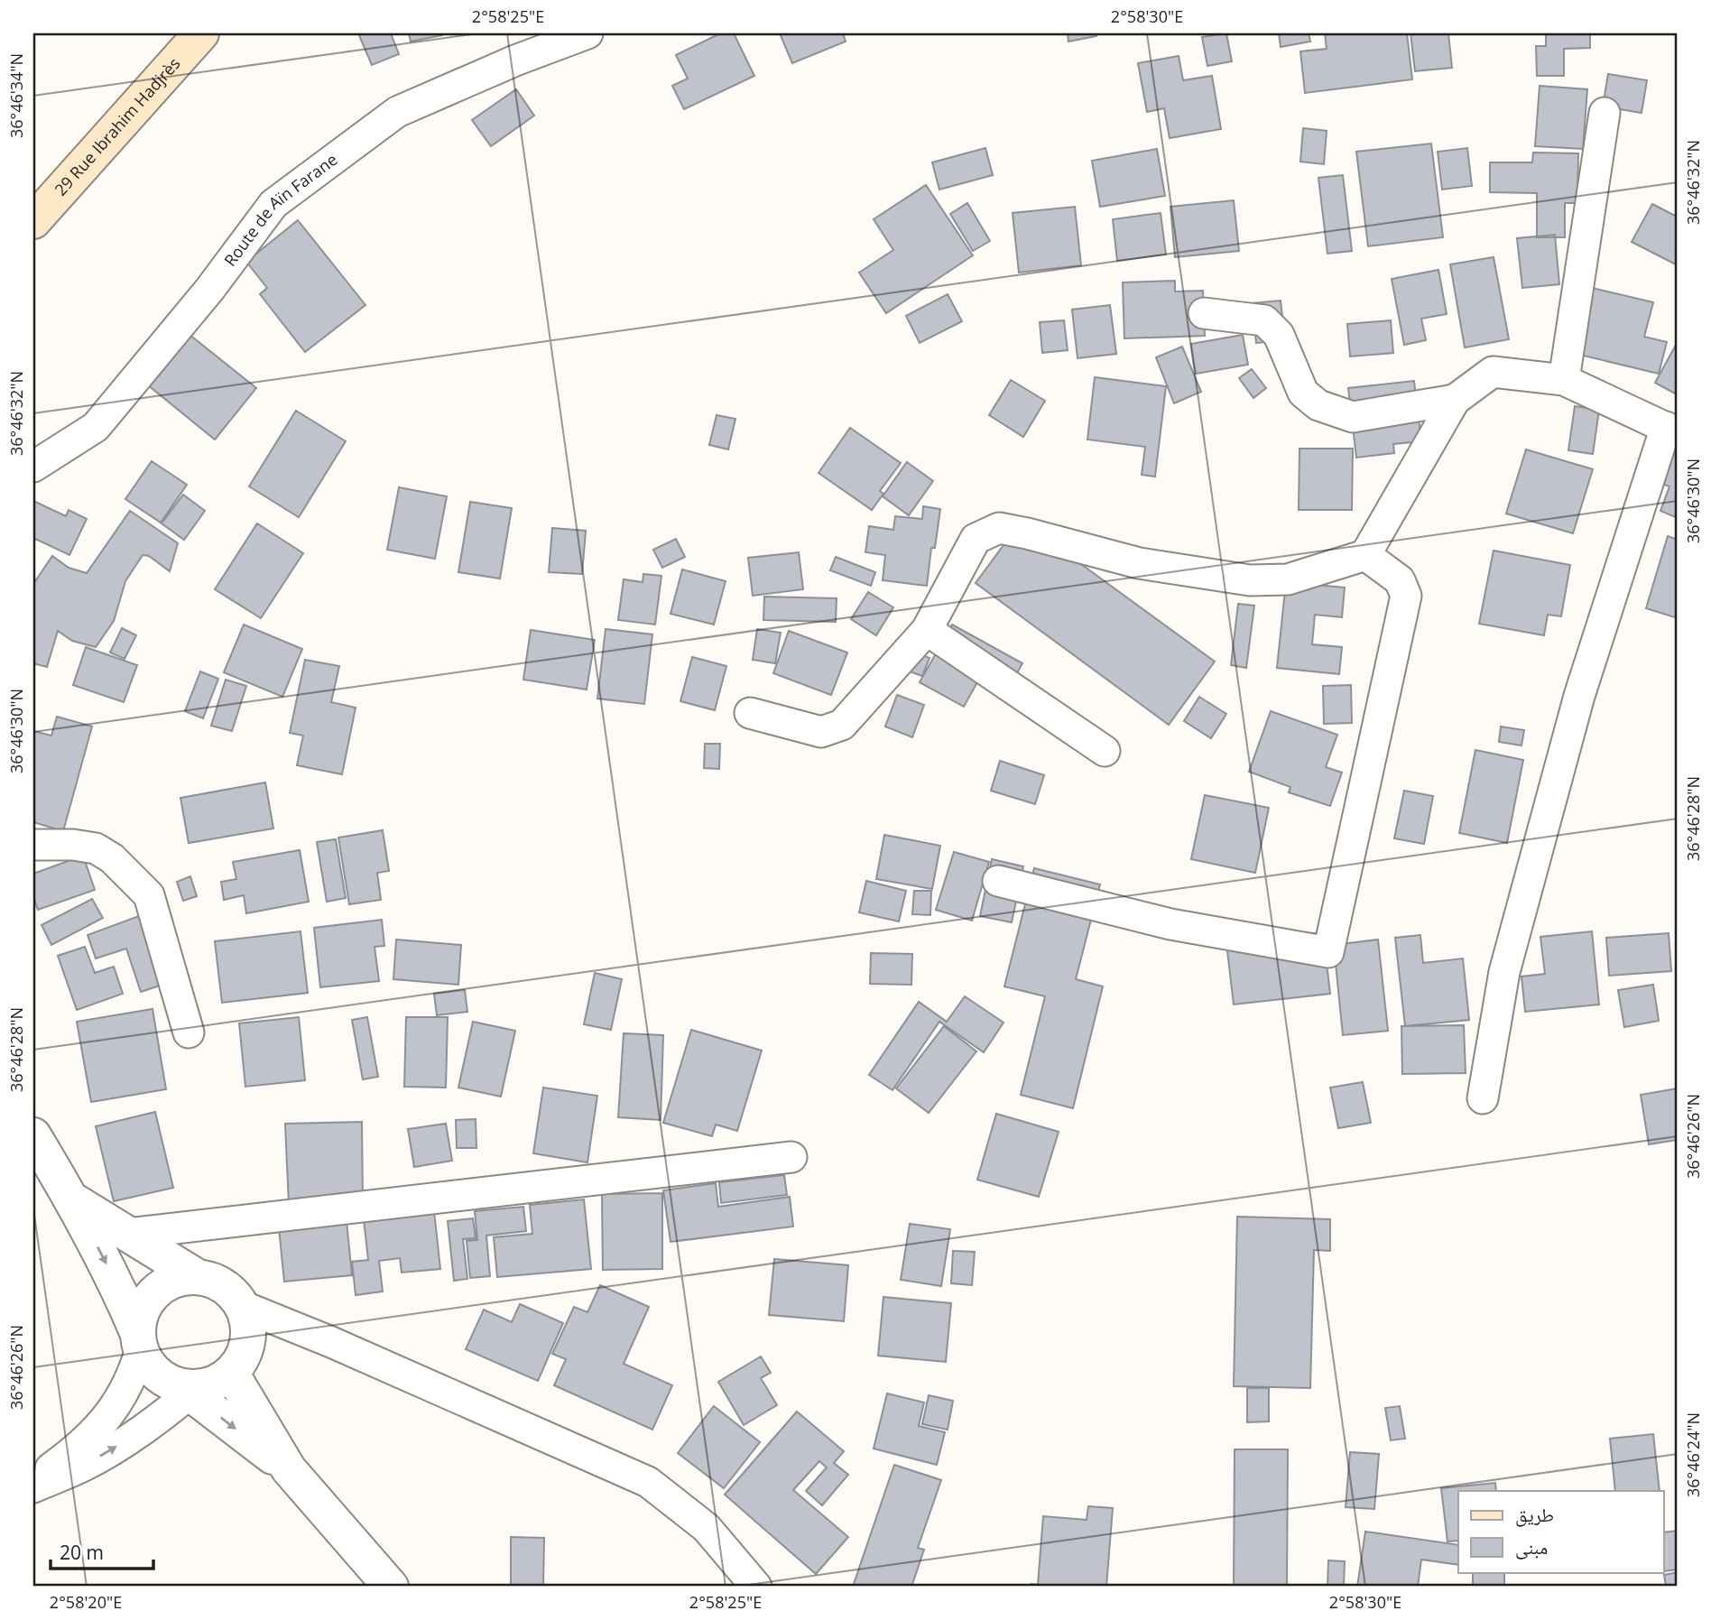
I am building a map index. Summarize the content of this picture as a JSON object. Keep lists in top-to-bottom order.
{
  "streets": {
    "main road": ["29 Rue Ibrahim Hadjrès"],
    "street": ["Route de Aïn Farane"]
  },
  "legend": ["طريق", "مبنى"],
  "scale_bar": "20 m",
  "coordinates": [
    "2°58'25\"E",
    "2°58'30\"E",
    "36°46'34\"N",
    "36°46'32\"N",
    "36°46'30\"N",
    "36°46'28\"N",
    "36°46'26\"N",
    "36°46'24\"N",
    "2°58'20\"E"
  ]
}
